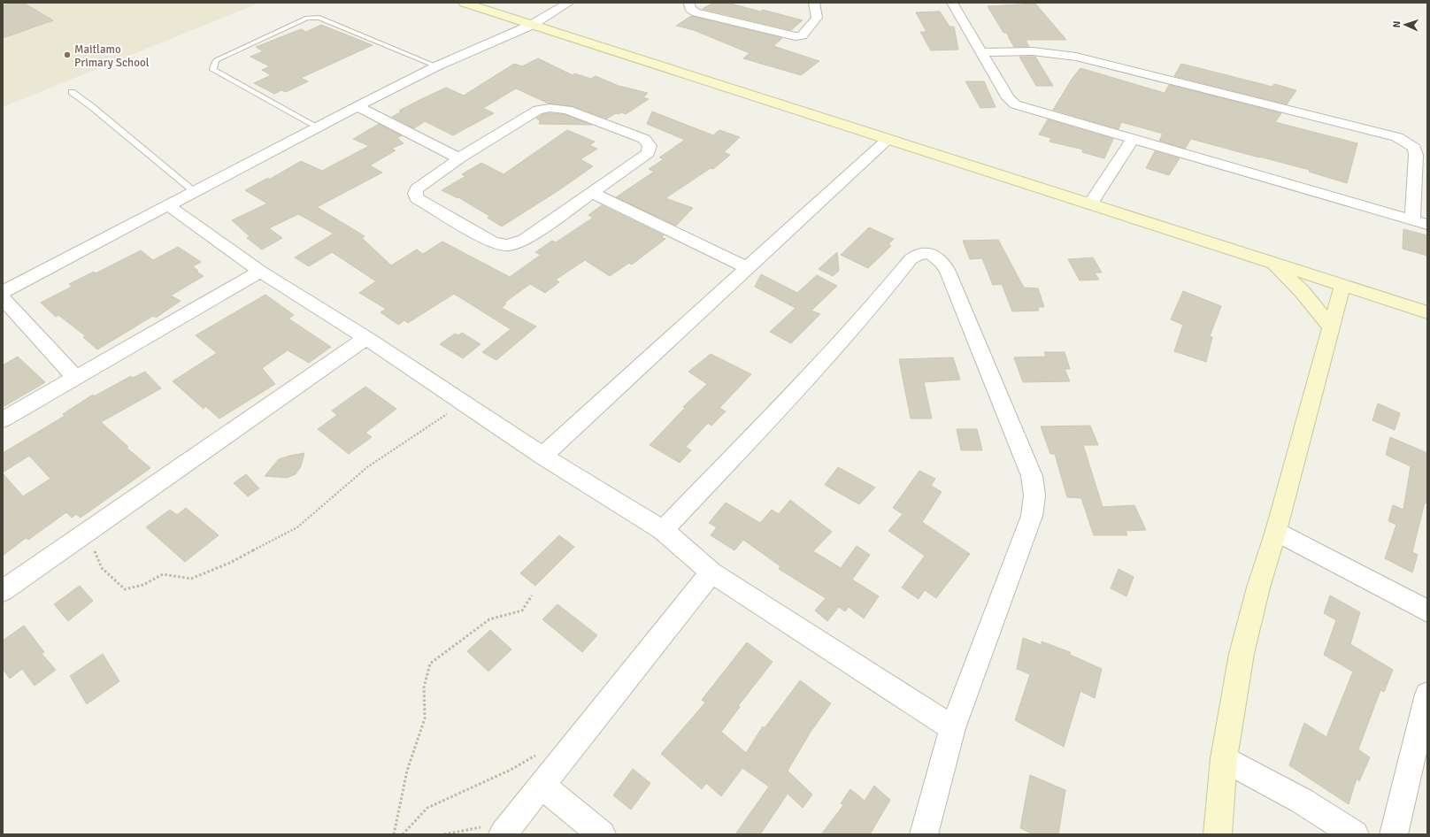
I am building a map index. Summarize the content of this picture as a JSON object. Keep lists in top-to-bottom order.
{
  "places": ["Maitlamo Primary School"],
  "north": "left"
}
